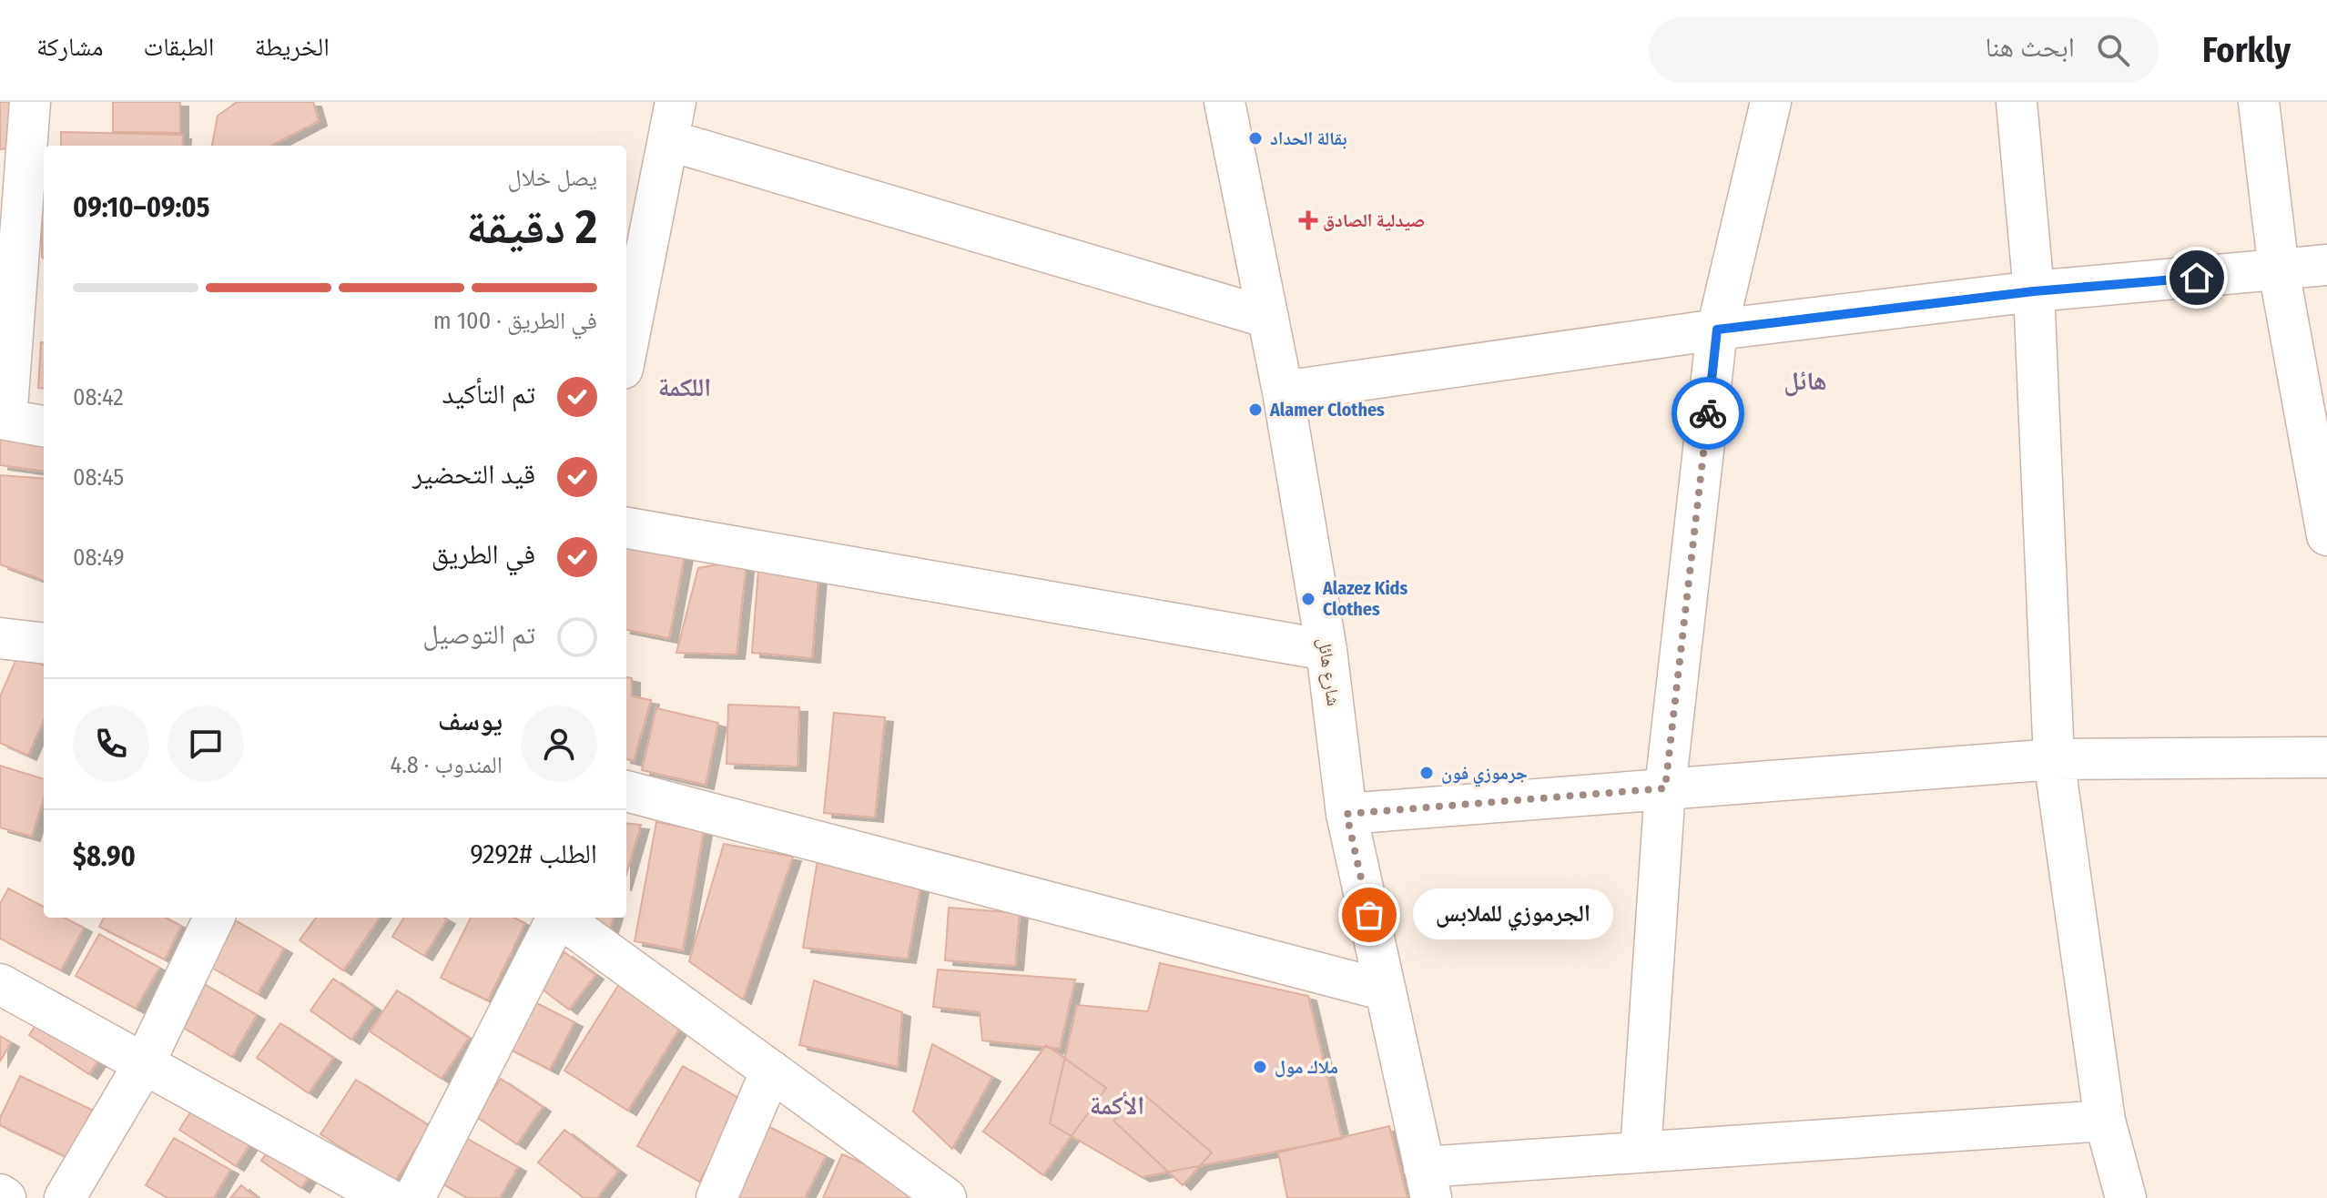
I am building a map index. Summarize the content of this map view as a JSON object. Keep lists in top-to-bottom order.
{
  "streets": {
    "street": ["شارع هائل"]
  },
  "districts": ["هائل", "اللكمة", "الأكمة"],
  "places": {
    "other": [
      "بقالة الحداد",
      "Alamer Clothes",
      "Alazez Kids Clothes",
      "جرموزي فون",
      "الجرموزي للملابس",
      "ملاك مول"
    ],
    "health": ["صيدلية الصادق"]
  },
  "page": {
    "header": "Forkly",
    "search": "ابحث هنا",
    "nav": ["الخريطة", "الطبقات", "مشاركة"],
    "heading": ["2 دقيقة", "يصل خلال", "09:05–09:10"],
    "panel": [
      "يوسف",
      "المندوب · 4.8",
      "الطلب #9292",
      "$8.90"
    ],
    "bar": "في الطريق · 100 m",
    "list": [
      ["تم التأكيد", "08:42"],
      ["قيد التحضير", "08:45"],
      ["في الطريق", "08:49"],
      "تم التوصيل"
    ],
    "bubble": "الجرموزي للملابس"
  }
}
